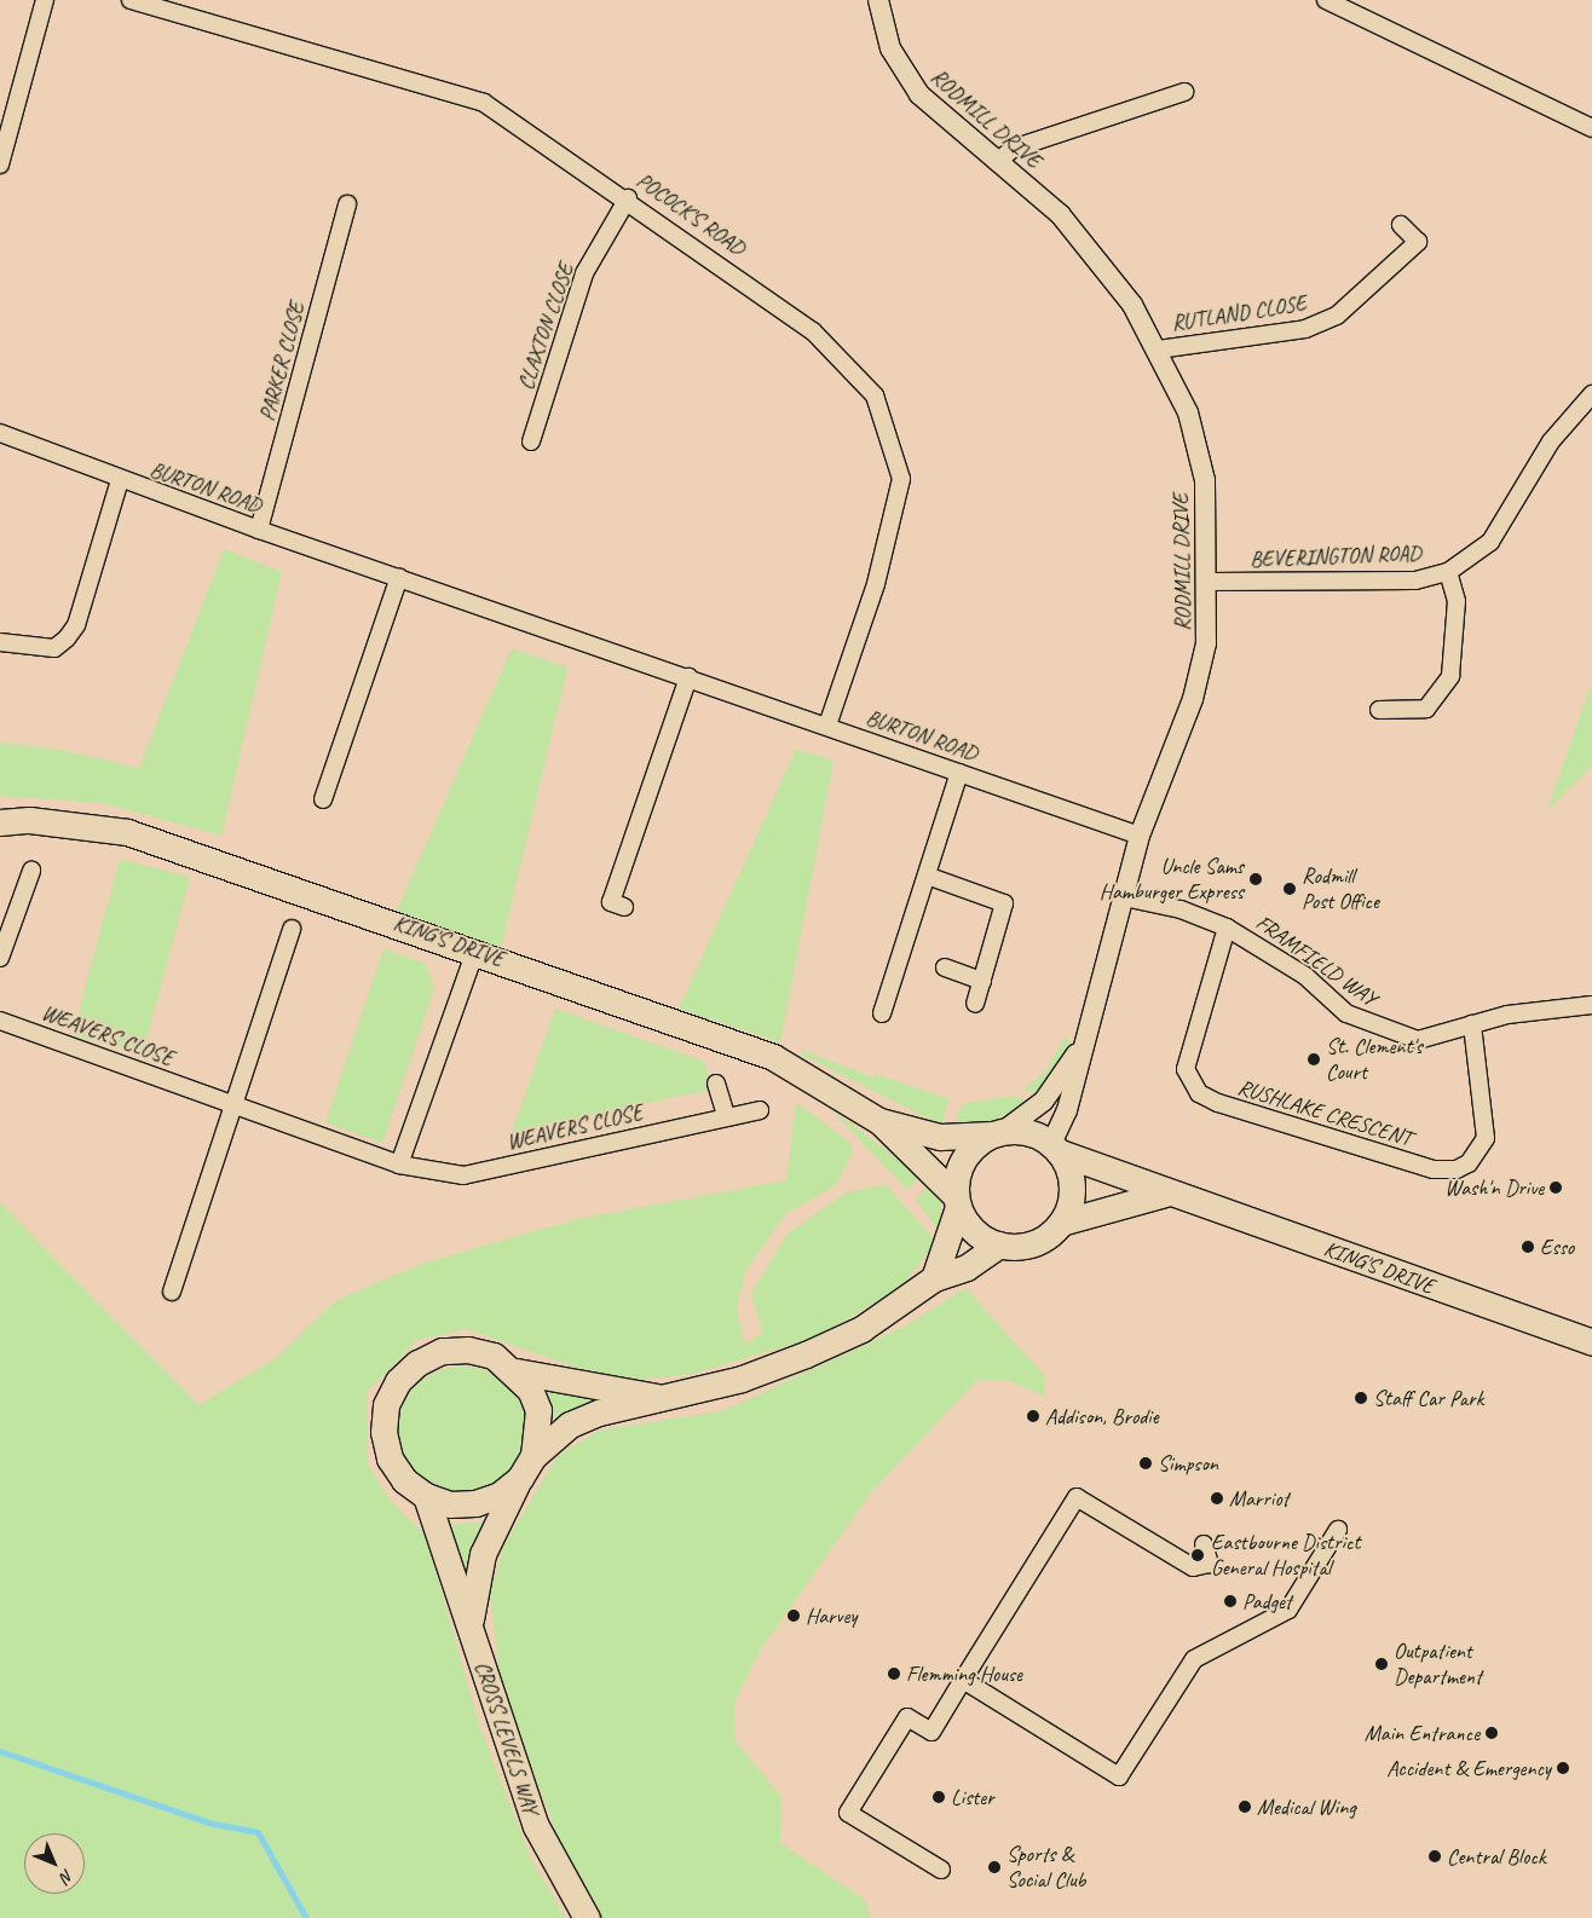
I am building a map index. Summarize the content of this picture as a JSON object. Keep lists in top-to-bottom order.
{
  "streets": {
    "main road": ["KING'S DRIVE", "CROSS LEVELS WAY"],
    "street": [
      "RODMILL DRIVE",
      "POCOCK'S ROAD",
      "RUTLAND CLOSE",
      "CLAXTON CLOSE",
      "PARKER CLOSE",
      "BURTON ROAD",
      "BEVERINGTON ROAD",
      "FRAMFIELD WAY",
      "WEAVERS CLOSE",
      "RUSHLAKE CRESCENT"
    ]
  },
  "crossings": [
    ["RODMILL DRIVE", "RUTLAND CLOSE"],
    ["RODMILL DRIVE", "BURTON ROAD"],
    ["RODMILL DRIVE", "BEVERINGTON ROAD"],
    ["RODMILL DRIVE", "KING'S DRIVE"],
    ["RODMILL DRIVE", "FRAMFIELD WAY"],
    ["RODMILL DRIVE", "CROSS LEVELS WAY"],
    ["POCOCK'S ROAD", "CLAXTON CLOSE"],
    ["POCOCK'S ROAD", "BURTON ROAD"],
    ["PARKER CLOSE", "BURTON ROAD"],
    ["KING'S DRIVE", "CROSS LEVELS WAY"],
    ["FRAMFIELD WAY", "RUSHLAKE CRESCENT"]
  ],
  "places": [
    "Uncle Sams Hamburger Express",
    "Rodmill Post Office",
    "St. Clement's Court",
    "Wash'n Drive",
    "Esso",
    "Staff Car Park",
    "Addison, Brodie",
    "Simpson",
    "Marriot",
    "Eastbourne District General Hospital",
    "Padget",
    "Harvey",
    "Outpatient Department",
    "Flemming House",
    "Main Entrance",
    "Accident & Emergency",
    "Lister",
    "Medical Wing",
    "Central Block",
    "Sports & Social Club"
  ],
  "north": "bottom right"
}
